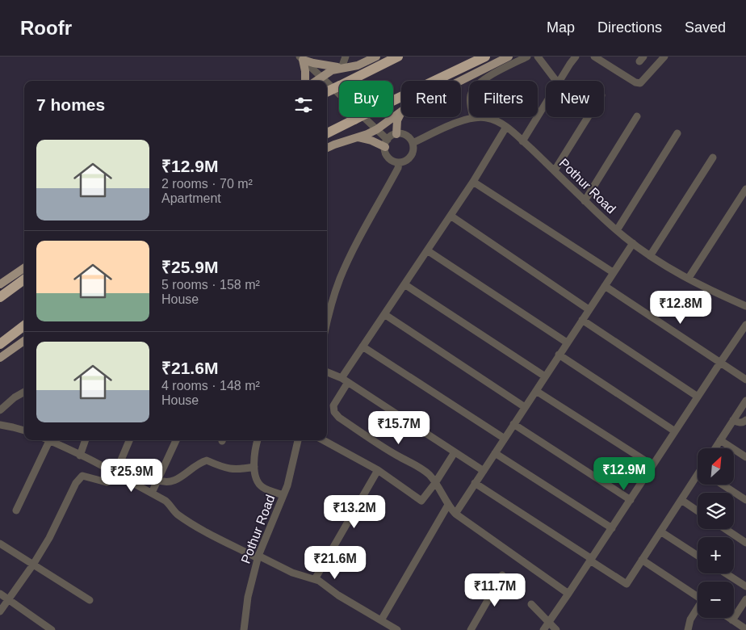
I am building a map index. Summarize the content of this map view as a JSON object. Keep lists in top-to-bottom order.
{
  "streets": {
    "street": ["Pothur Road"]
  },
  "north": "top right",
  "page": {
    "header": "Roofr",
    "nav": ["Map", "Directions", "Saved"],
    "chip": [
      "Buy",
      "Rent",
      "Filters",
      "New"
    ],
    "heading": "7 homes",
    "list": [
      {
        "name": "₹12.9M",
        "note": "2 rooms · 70 m² · Apartment"
      },
      {
        "name": "₹25.9M",
        "note": "5 rooms · 158 m² · House"
      },
      {
        "name": "₹21.6M",
        "note": "4 rooms · 148 m² · House"
      }
    ],
    "price": [
      "₹12.8M",
      "₹15.7M",
      "₹12.9M",
      "₹25.9M",
      "₹13.2M",
      "₹21.6M",
      "₹11.7M"
    ],
    "map_buttons": ["+", "−"]
  }
}
